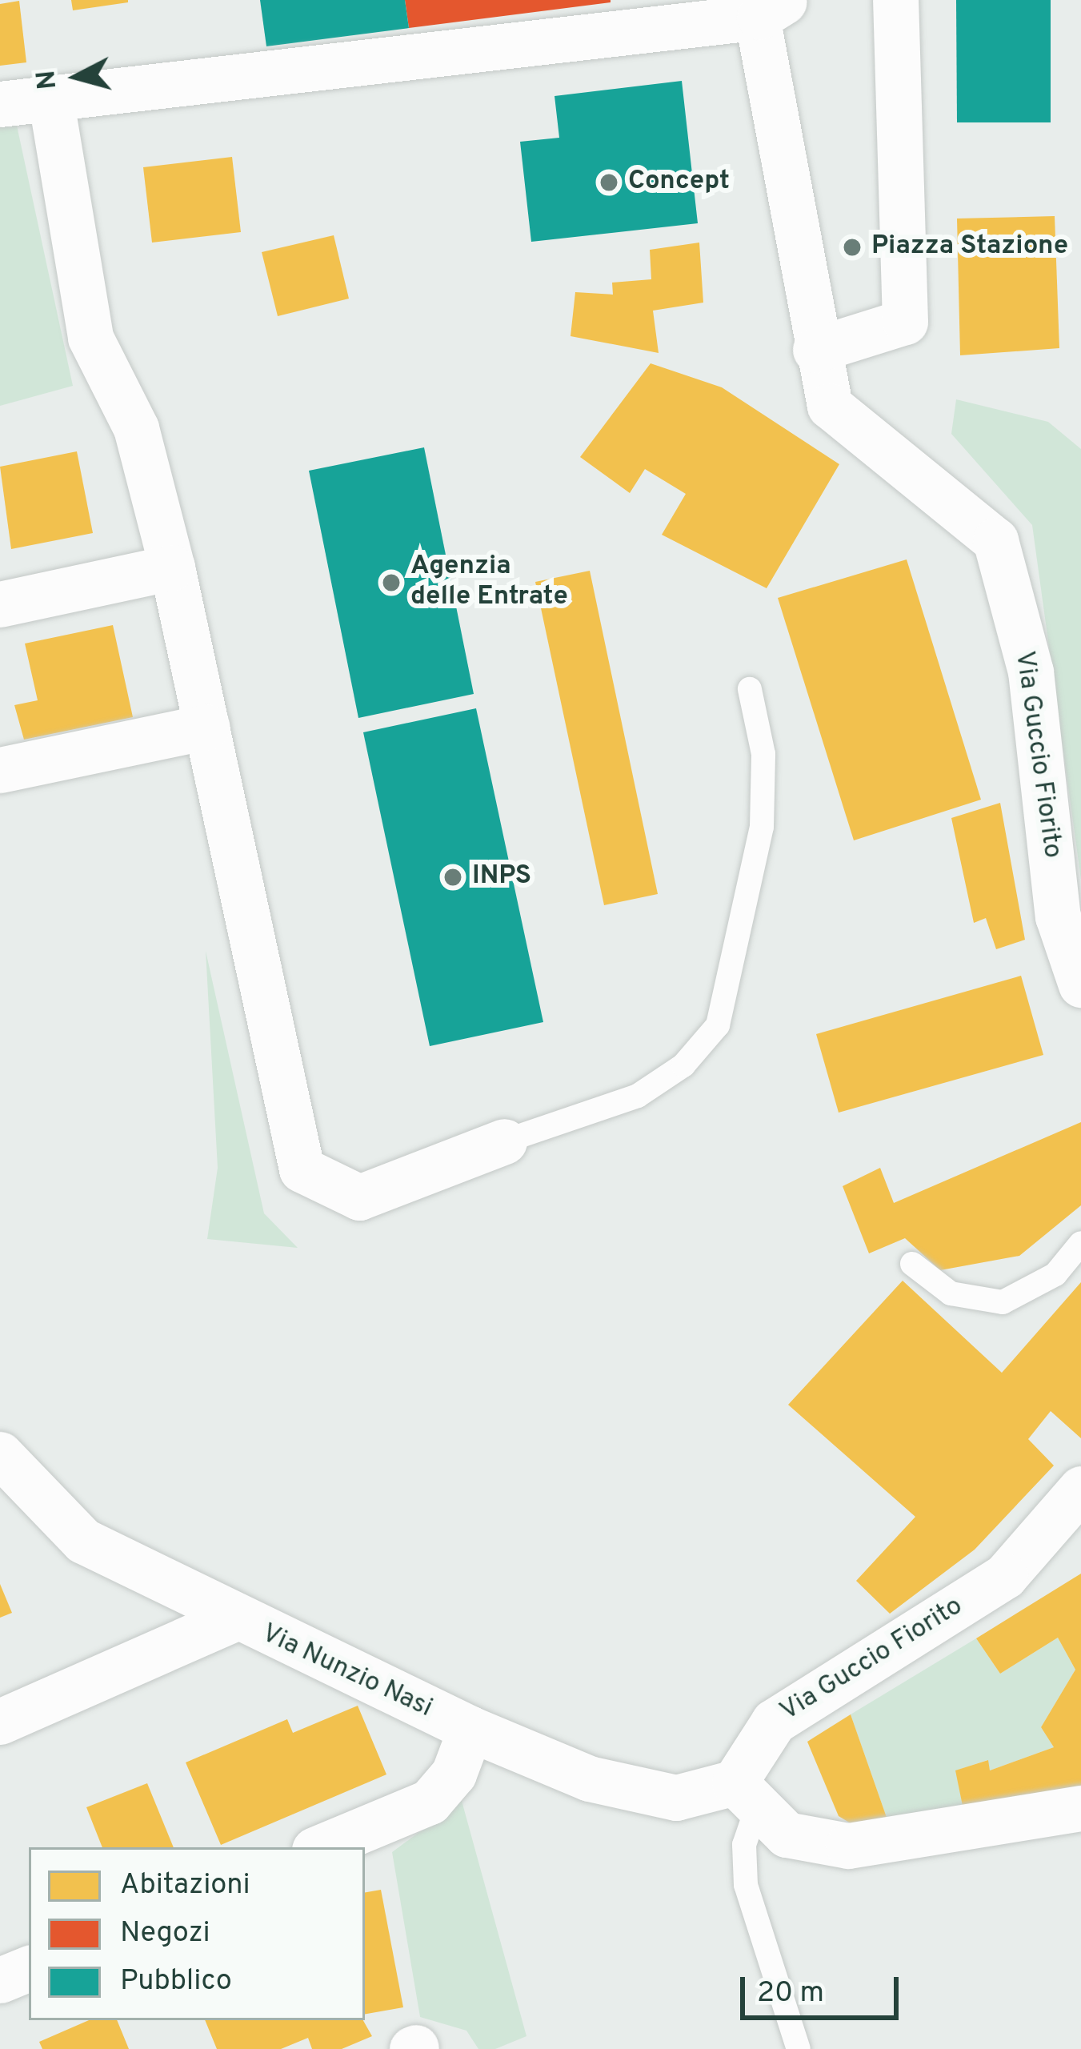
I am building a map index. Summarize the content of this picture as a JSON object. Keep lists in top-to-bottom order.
{
  "streets": {
    "street": ["Via Guccio Fiorito", "Via Nunzio Nasi"]
  },
  "crossings": [
    ["Via Guccio Fiorito", "Via Nunzio Nasi"]
  ],
  "places": [
    "Concept",
    "Piazza Stazione",
    "Agenzia delle Entrate",
    "INPS"
  ],
  "legend": ["Abitazioni", "Negozi", "Pubblico"],
  "scale_bar": "20 m",
  "north": "left"
}
